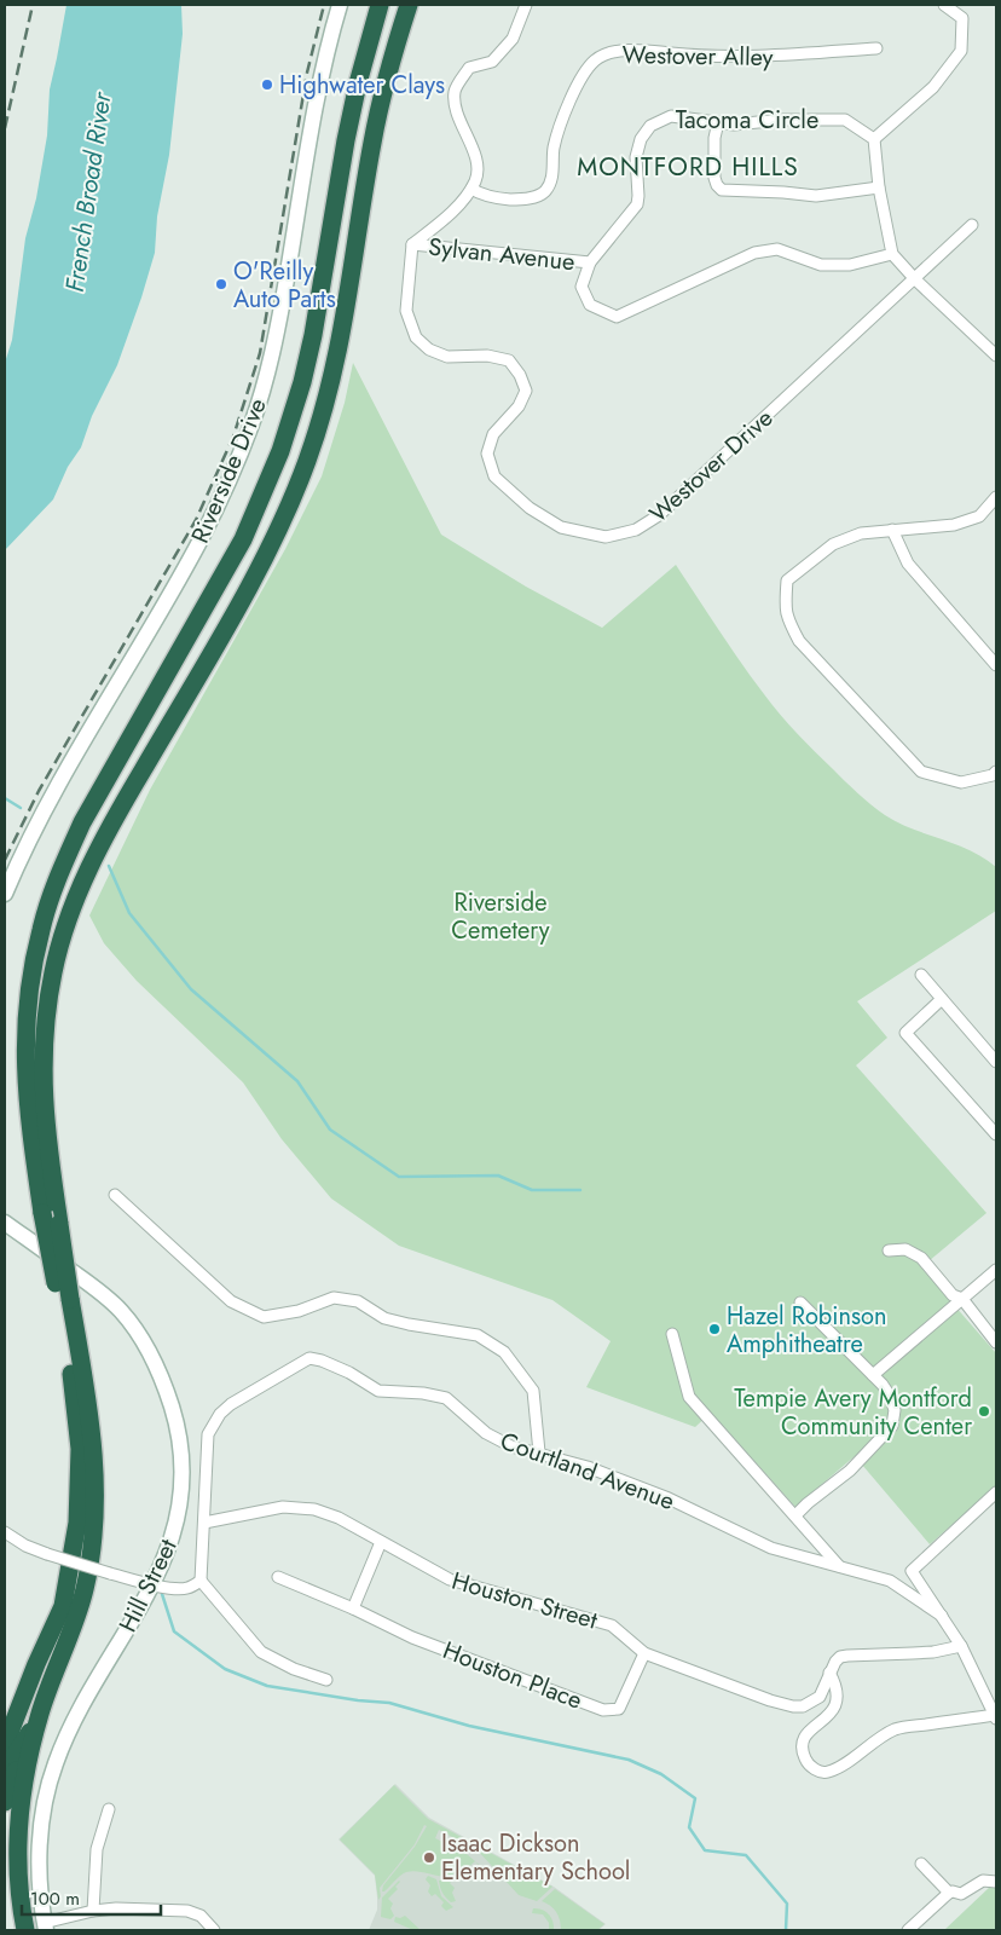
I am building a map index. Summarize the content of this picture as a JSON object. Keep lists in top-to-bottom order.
{
  "streets": {
    "main road": ["Riverside Drive", "Hill Street"],
    "street": [
      "Westover Alley",
      "Tacoma Circle",
      "Sylvan Avenue",
      "Westover Drive",
      "Courtland Avenue",
      "Houston Street",
      "Houston Place"
    ]
  },
  "crossings": [
    ["Tacoma Circle", "Sylvan Avenue"],
    ["Sylvan Avenue", "Westover Drive"],
    ["Courtland Avenue", "Houston Street"],
    ["Houston Street", "Houston Place"]
  ],
  "districts": ["MONTFORD HILLS"],
  "water": ["French Broad River"],
  "parks": ["Riverside Cemetery"],
  "places": [
    "Highwater Clays",
    "O'Reilly Auto Parts",
    "Hazel Robinson Amphitheatre",
    "Tempie Avery Montford Community Center",
    "Isaac Dickson Elementary School"
  ],
  "scale_bar": "100 m"
}
